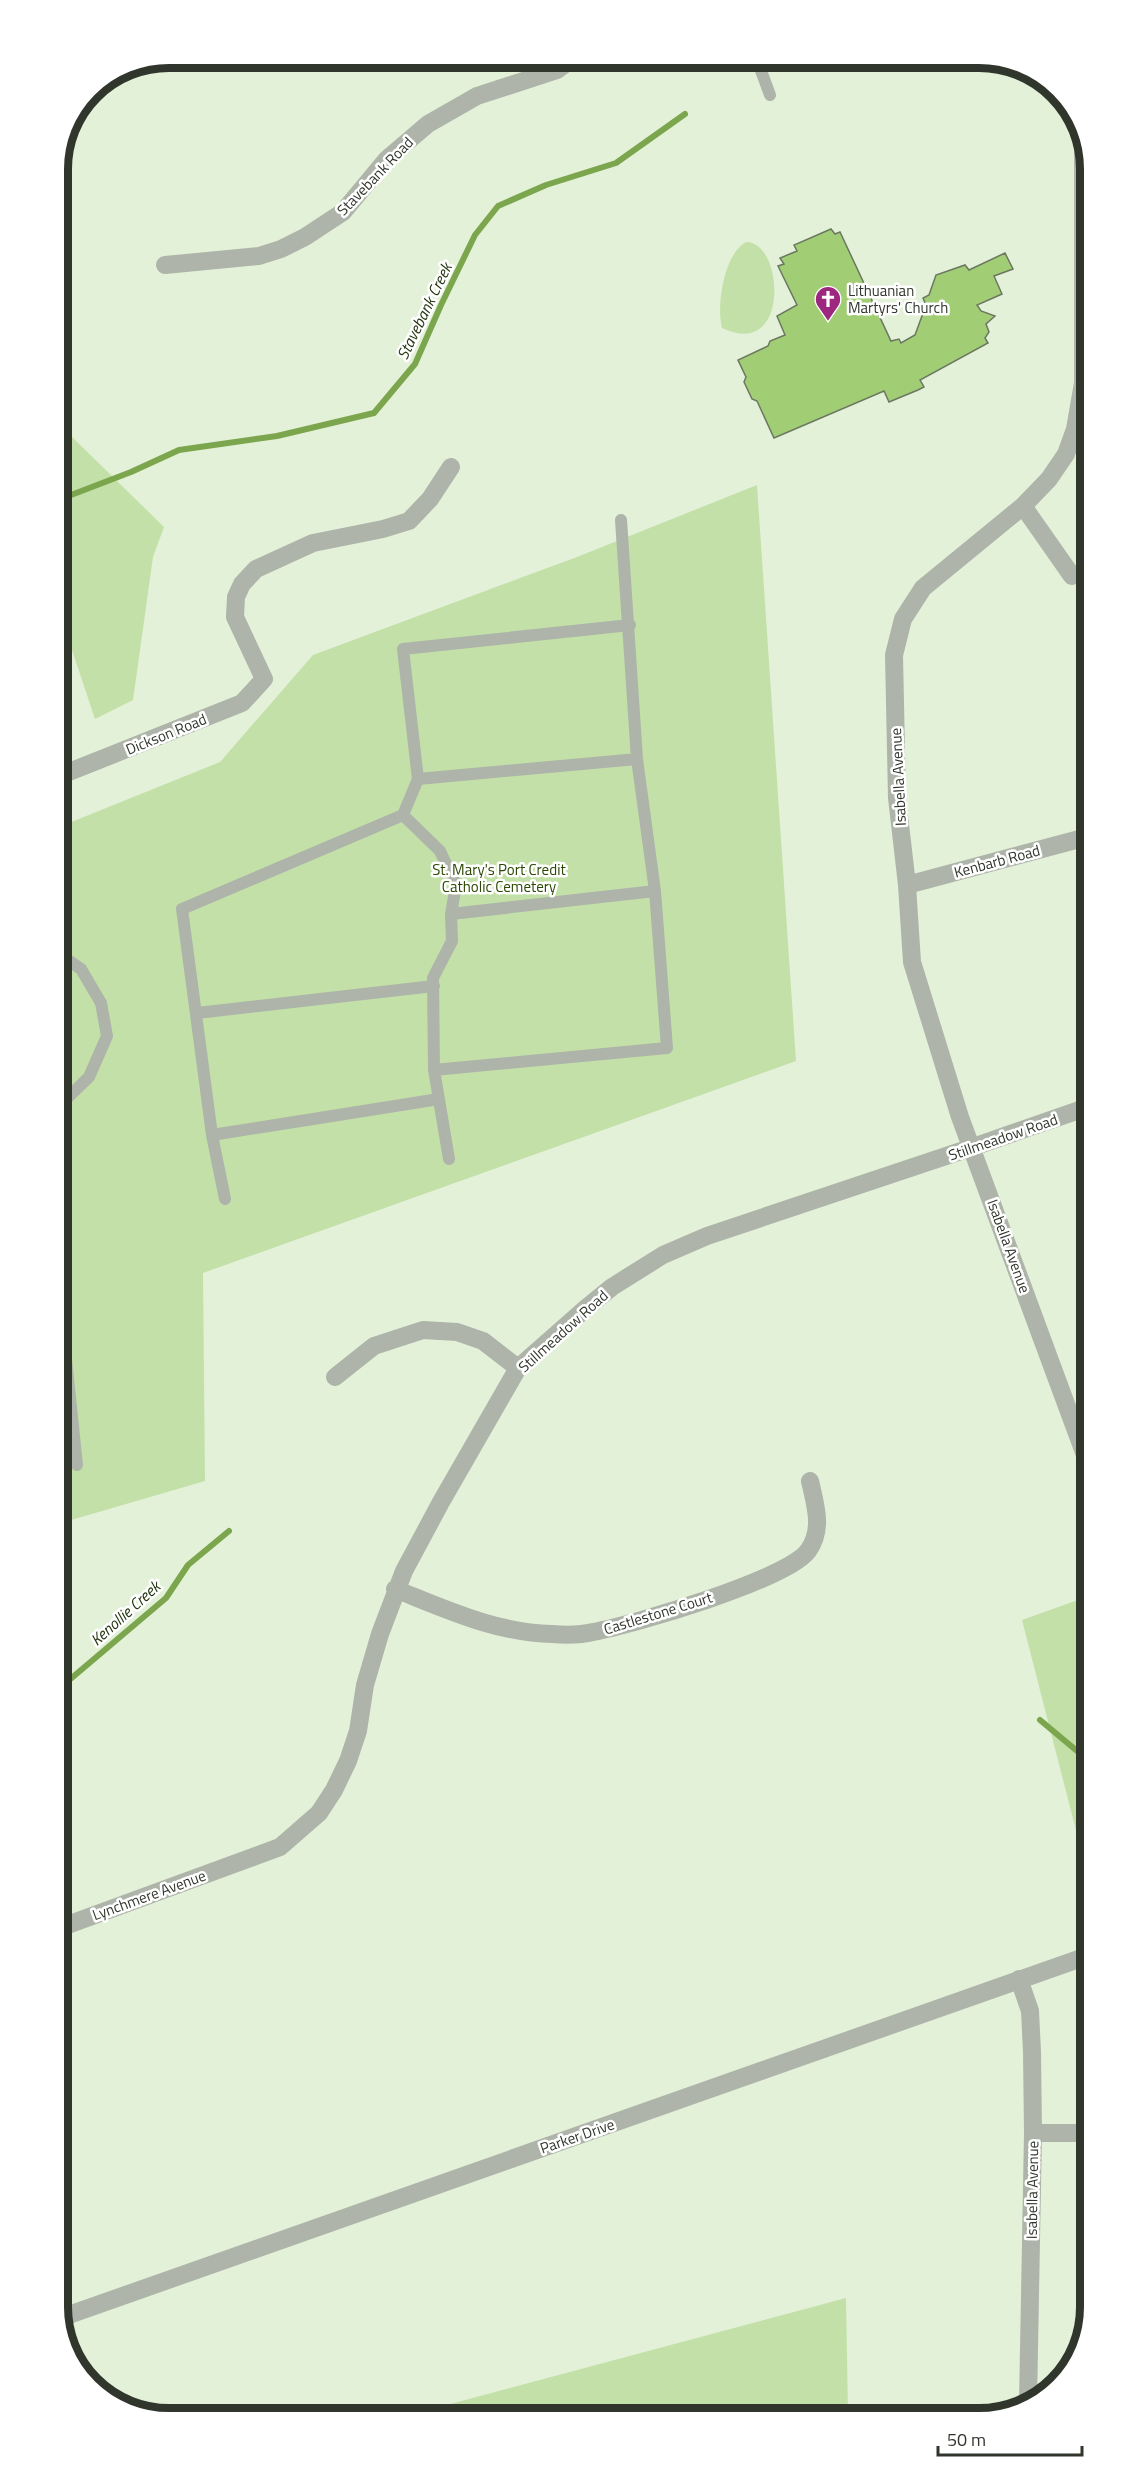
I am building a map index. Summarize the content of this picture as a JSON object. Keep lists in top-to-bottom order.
{
  "streets": {
    "street": [
      "Stavebank Road",
      "Dickson Road",
      "Isabella Avenue",
      "Kenbarb Road",
      "Stillmeadow Road",
      "Castlestone Court",
      "Lynchmere Avenue",
      "Parker Drive"
    ]
  },
  "crossings": [
    ["Isabella Avenue", "Kenbarb Road"],
    ["Isabella Avenue", "Stillmeadow Road"],
    ["Isabella Avenue", "Parker Drive"],
    ["Stillmeadow Road", "Castlestone Court"],
    ["Stillmeadow Road", "Lynchmere Avenue"]
  ],
  "water": ["Stavebank Creek", "Kenollie Creek"],
  "parks": ["St. Mary's Port Credit Catholic Cemetery"],
  "places": {
    "church": ["Lithuanian Martyrs' Church"]
  },
  "scale_bar": "50 m"
}
